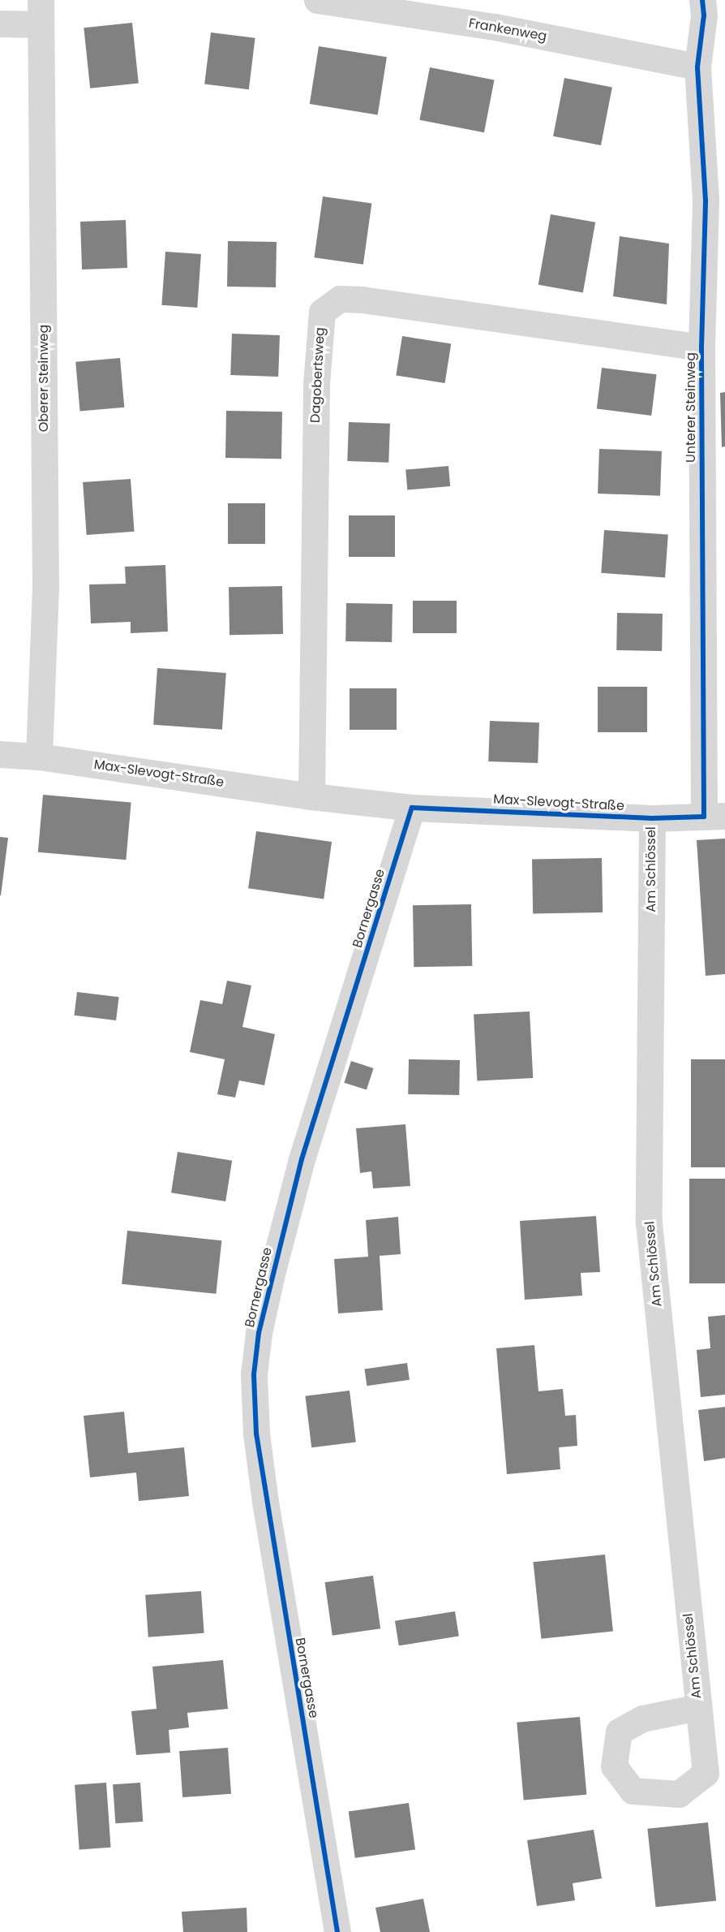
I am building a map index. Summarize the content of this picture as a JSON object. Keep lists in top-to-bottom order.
{
  "streets": {
    "street": [
      "Frankenweg",
      "Dagobertsweg",
      "Oberer Steinweg",
      "Unterer Steinweg",
      "Max-Slevogt-Straße",
      "Am Schlössel",
      "Bornergasse"
    ]
  },
  "crossings": [
    ["Frankenweg", "Unterer Steinweg"],
    ["Dagobertsweg", "Unterer Steinweg"],
    ["Dagobertsweg", "Max-Slevogt-Straße"],
    ["Oberer Steinweg", "Max-Slevogt-Straße"],
    ["Unterer Steinweg", "Max-Slevogt-Straße"],
    ["Max-Slevogt-Straße", "Am Schlössel"],
    ["Max-Slevogt-Straße", "Bornergasse"]
  ]
}
